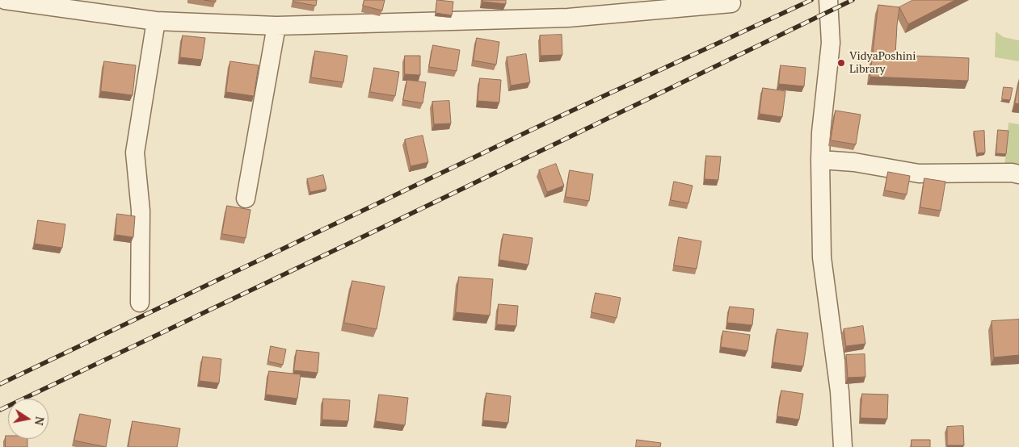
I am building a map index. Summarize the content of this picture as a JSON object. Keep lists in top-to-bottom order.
{
  "places": ["VidyaPoshini Library"],
  "north": "right"
}
